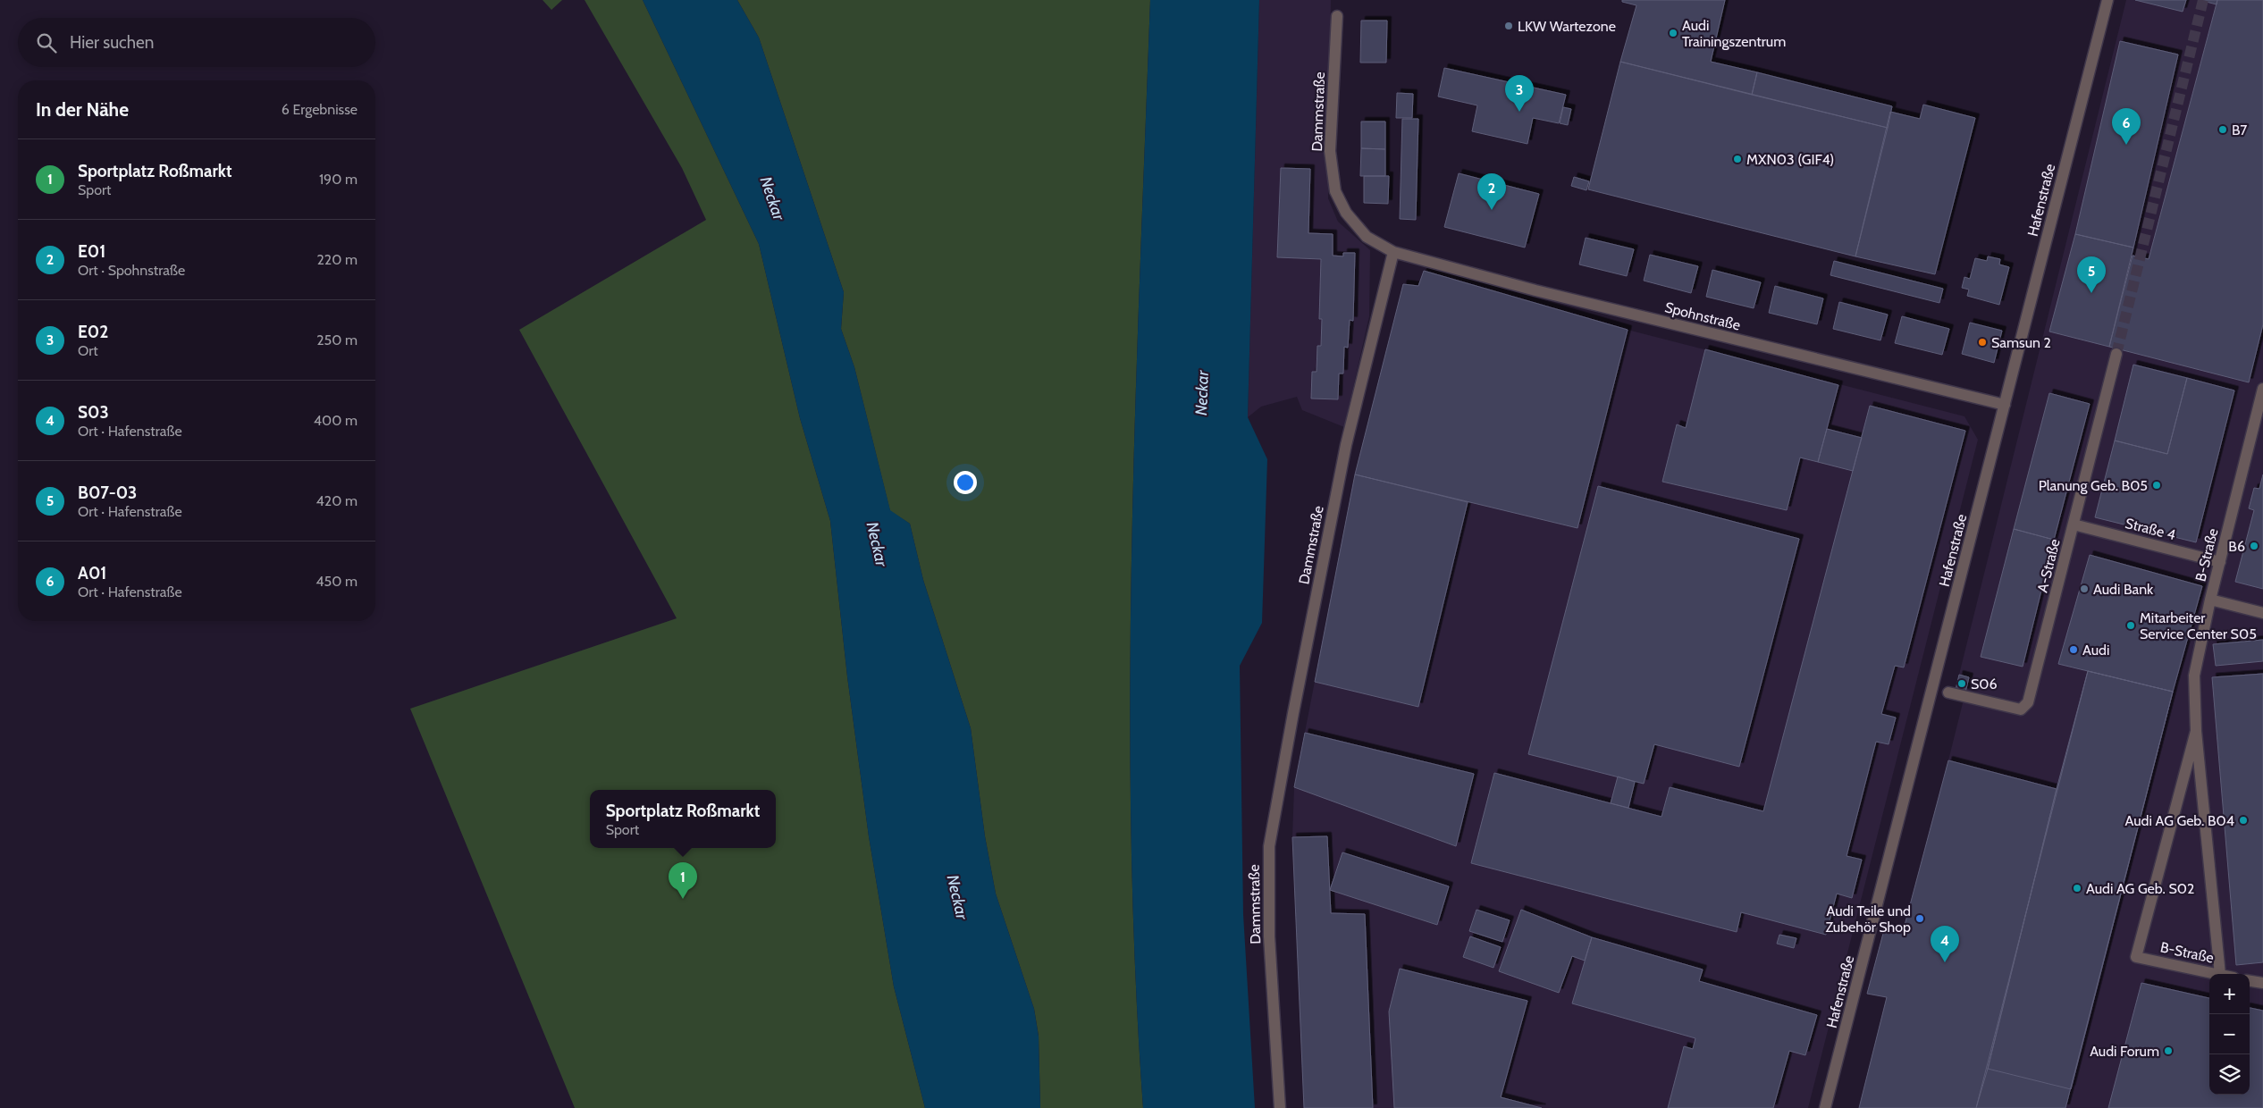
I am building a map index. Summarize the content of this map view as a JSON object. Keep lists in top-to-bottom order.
{
  "streets": {
    "street": [
      "Dammstraße",
      "Hafenstraße",
      "Spohnstraße",
      "Straße 4",
      "B-Straße",
      "A-Straße"
    ]
  },
  "crossings": [
    ["Dammstraße", "Spohnstraße"],
    ["Hafenstraße", "Spohnstraße"],
    ["Straße 4", "B-Straße"],
    ["Straße 4", "A-Straße"]
  ],
  "water": ["Neckar"],
  "places": [
    "LKW Wartezone",
    "Audi Trainingszentrum",
    "B7",
    "MXN03 (GIF4)",
    "Samsun 2",
    "Planung Geb. B05",
    "B6",
    "Audi Bank",
    "Mitarbeiter Service Center S05",
    "Audi",
    "S06",
    "Audi AG Geb. B04",
    "Audi AG Geb. S02",
    "Audi Teile und Zubehör Shop",
    "Audi Forum"
  ],
  "page": {
    "search": "Hier suchen",
    "pins": [
      "3",
      "6",
      "2",
      "5",
      "1",
      "4"
    ],
    "heading": ["In der Nähe", "6 Ergebnisse"],
    "list": [
      {
        "mark": "1",
        "name": "Sportplatz Roßmarkt",
        "note": "Sport",
        "value": "190 m"
      },
      {
        "mark": "2",
        "name": "E01",
        "note": "Ort · Spohnstraße",
        "value": "220 m"
      },
      {
        "mark": "3",
        "name": "E02",
        "note": "Ort",
        "value": "250 m"
      },
      {
        "mark": "4",
        "name": "S03",
        "note": "Ort · Hafenstraße",
        "value": "400 m"
      },
      {
        "mark": "5",
        "name": "B07-03",
        "note": "Ort · Hafenstraße",
        "value": "420 m"
      },
      {
        "mark": "6",
        "name": "A01",
        "note": "Ort · Hafenstraße",
        "value": "450 m"
      }
    ],
    "popup": ["Sportplatz Roßmarkt", "Sport"],
    "map_buttons": ["+", "−"]
  }
}
